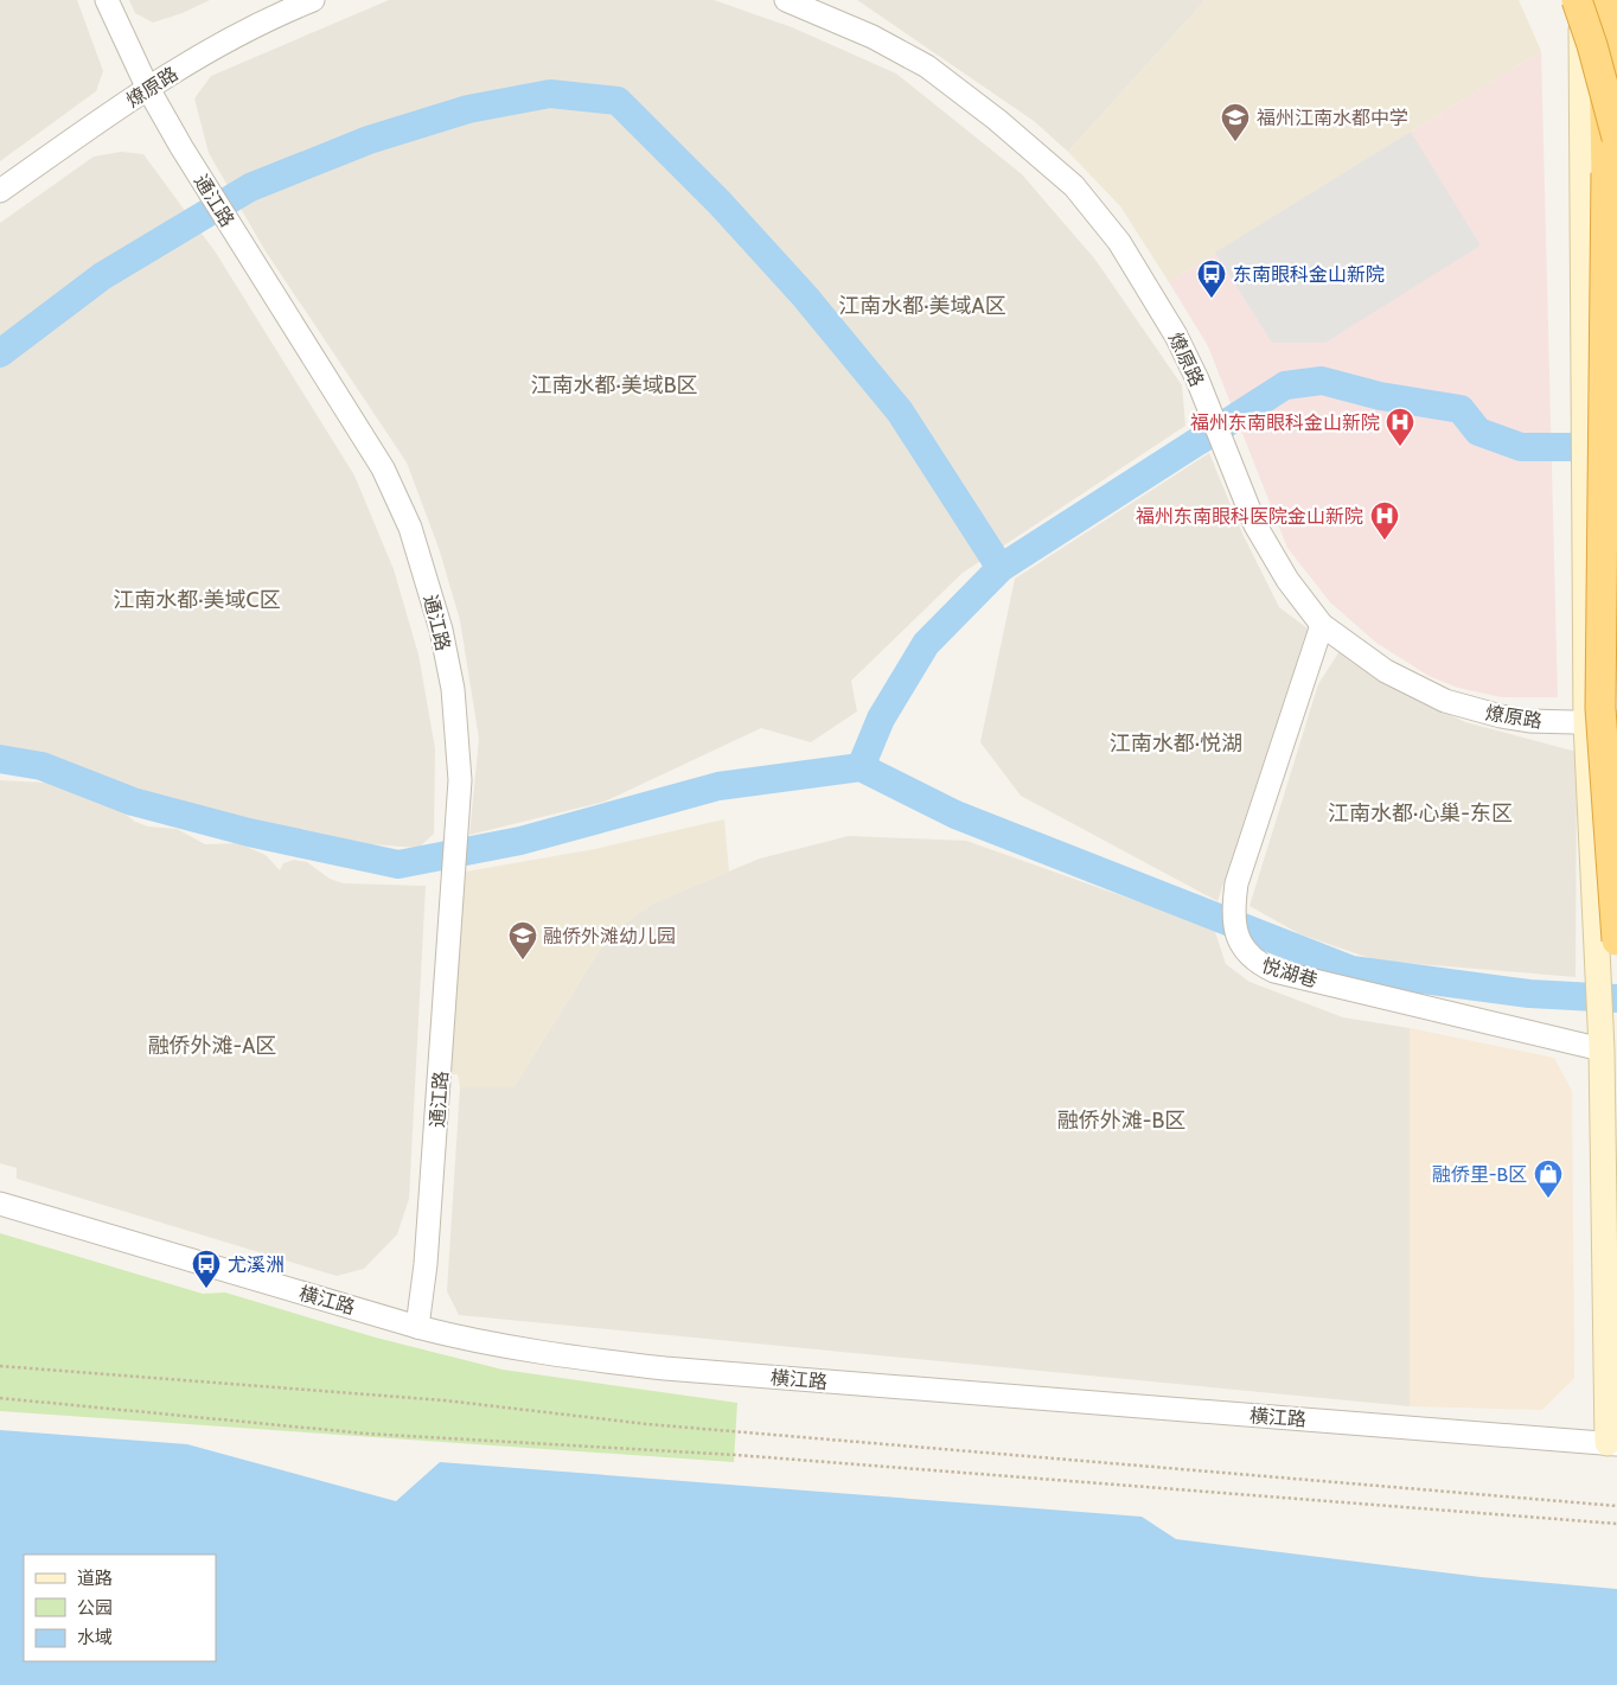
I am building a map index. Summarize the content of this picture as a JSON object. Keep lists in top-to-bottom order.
{
  "streets": {
    "street": [
      "燎原路",
      "通江路",
      "悦湖巷",
      "横江路"
    ]
  },
  "crossings": [
    ["燎原路", "通江路"],
    ["燎原路", "悦湖巷"],
    ["通江路", "横江路"]
  ],
  "districts": [
    "江南水都·美域A区",
    "江南水都·美域B区",
    "江南水都·美域C区",
    "江南水都·悦湖",
    "江南水都·心巢-东区",
    "融侨外滩-A区",
    "融侨外滩-B区"
  ],
  "places": {
    "school or university": ["福州江南水都中学", "融侨外滩幼儿园"],
    "bus stop": ["东南眼科金山新院", "尤溪洲"],
    "hospital": ["福州东南眼科金山新院", "福州东南眼科医院金山新院"],
    "shop": ["融侨里-B区"]
  },
  "legend": ["道路", "公园", "水域"]
}
